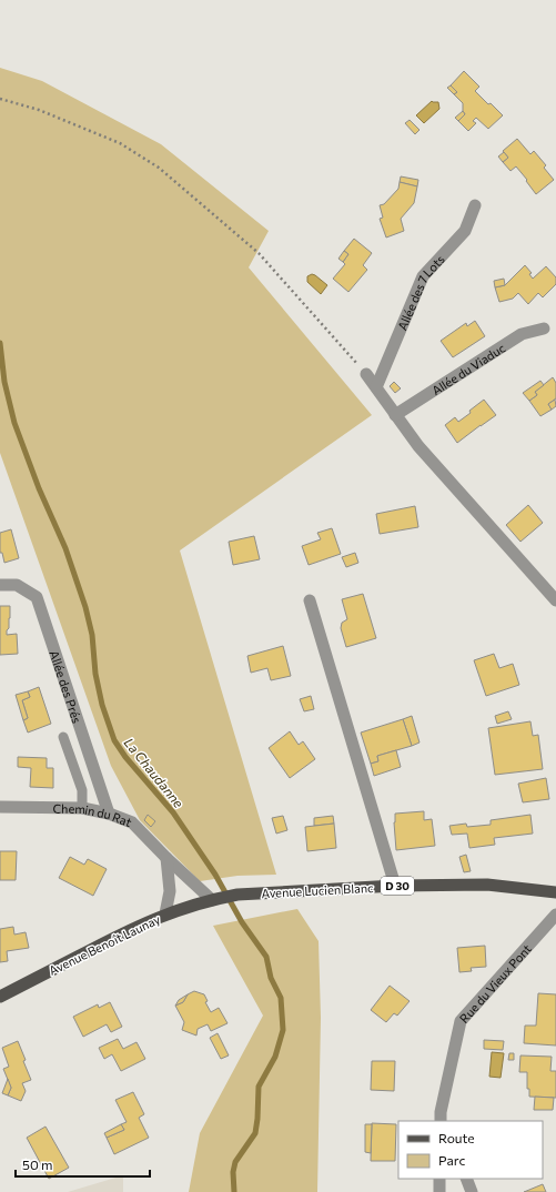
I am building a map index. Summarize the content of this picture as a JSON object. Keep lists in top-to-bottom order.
{
  "streets": {
    "main road": ["D 30", "Avenue Lucien Blanc", "Avenue Benoît Launay"],
    "street": [
      "Allée des 7 Lots",
      "Allée du Viaduc",
      "Allée des Prés",
      "Chemin du Rat",
      "Rue du Vieux Pont"
    ]
  },
  "crossings": [
    ["Allée des Prés", "Chemin du Rat"],
    ["Chemin du Rat", "Avenue Benoît Launay"],
    ["Avenue Lucien Blanc", "Avenue Benoît Launay"]
  ],
  "water": ["La Chaudanne"],
  "legend": ["Route", "Parc"],
  "scale_bar": "50 m"
}
